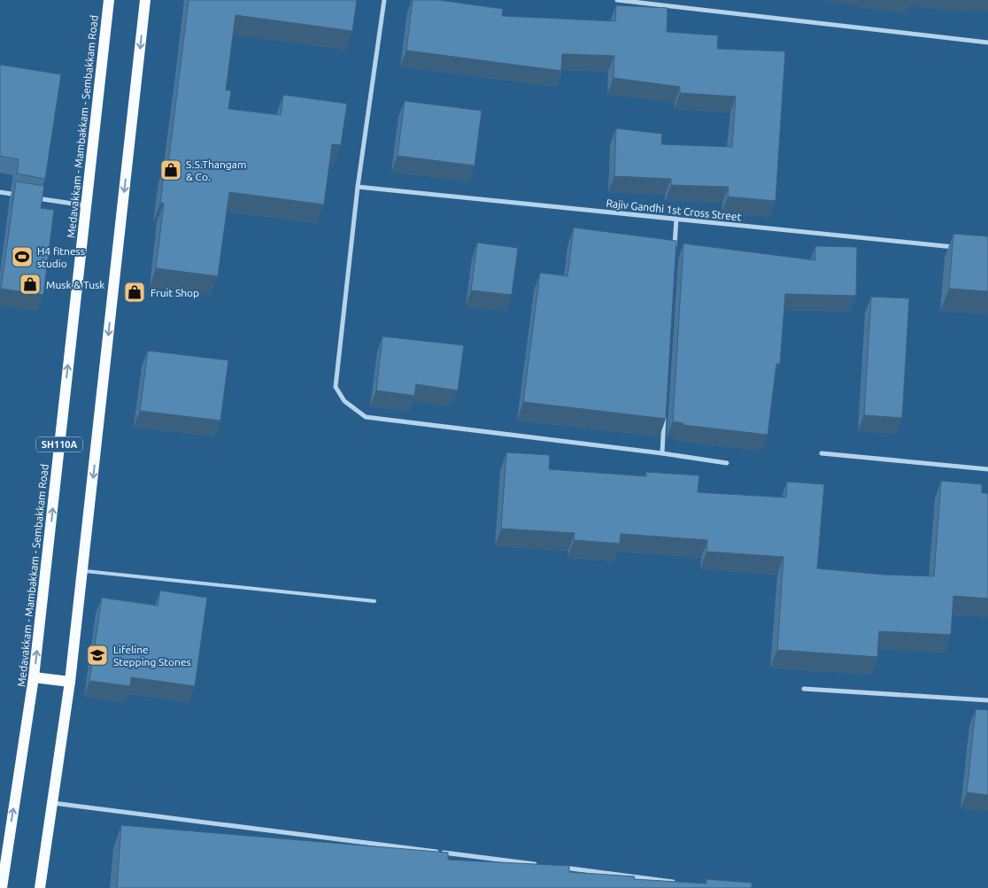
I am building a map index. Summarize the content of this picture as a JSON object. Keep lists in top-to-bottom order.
{
  "streets": {
    "main road": ["Medavakkam - Mambakkam - Sembakkam Road", "SH110A"],
    "street": ["Rajiv Gandhi 1st Cross Street"]
  },
  "places": {
    "shop": ["S.S.Thangam & Co.", "Musk & Tusk", "Fruit Shop"],
    "sports": ["H4 fitness studio"],
    "school or university": ["Lifeline Stepping Stones"]
  }
}
